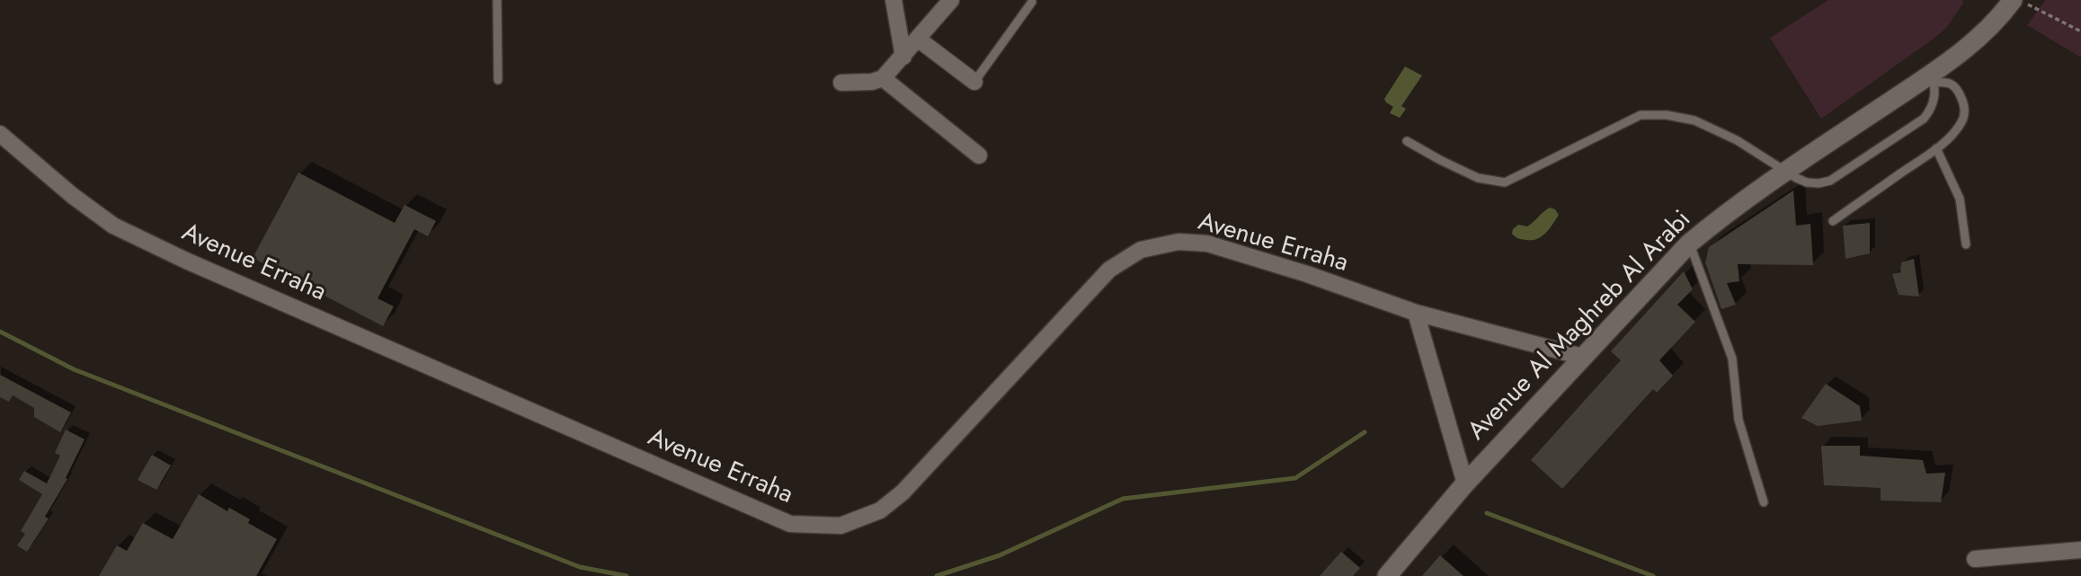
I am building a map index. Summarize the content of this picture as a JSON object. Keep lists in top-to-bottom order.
{
  "streets": {
    "main road": ["Avenue Al Maghreb Al Arabi"],
    "street": ["Avenue Erraha"]
  },
  "crossings": [
    ["Avenue Erraha", "Avenue Al Maghreb Al Arabi"]
  ]
}
